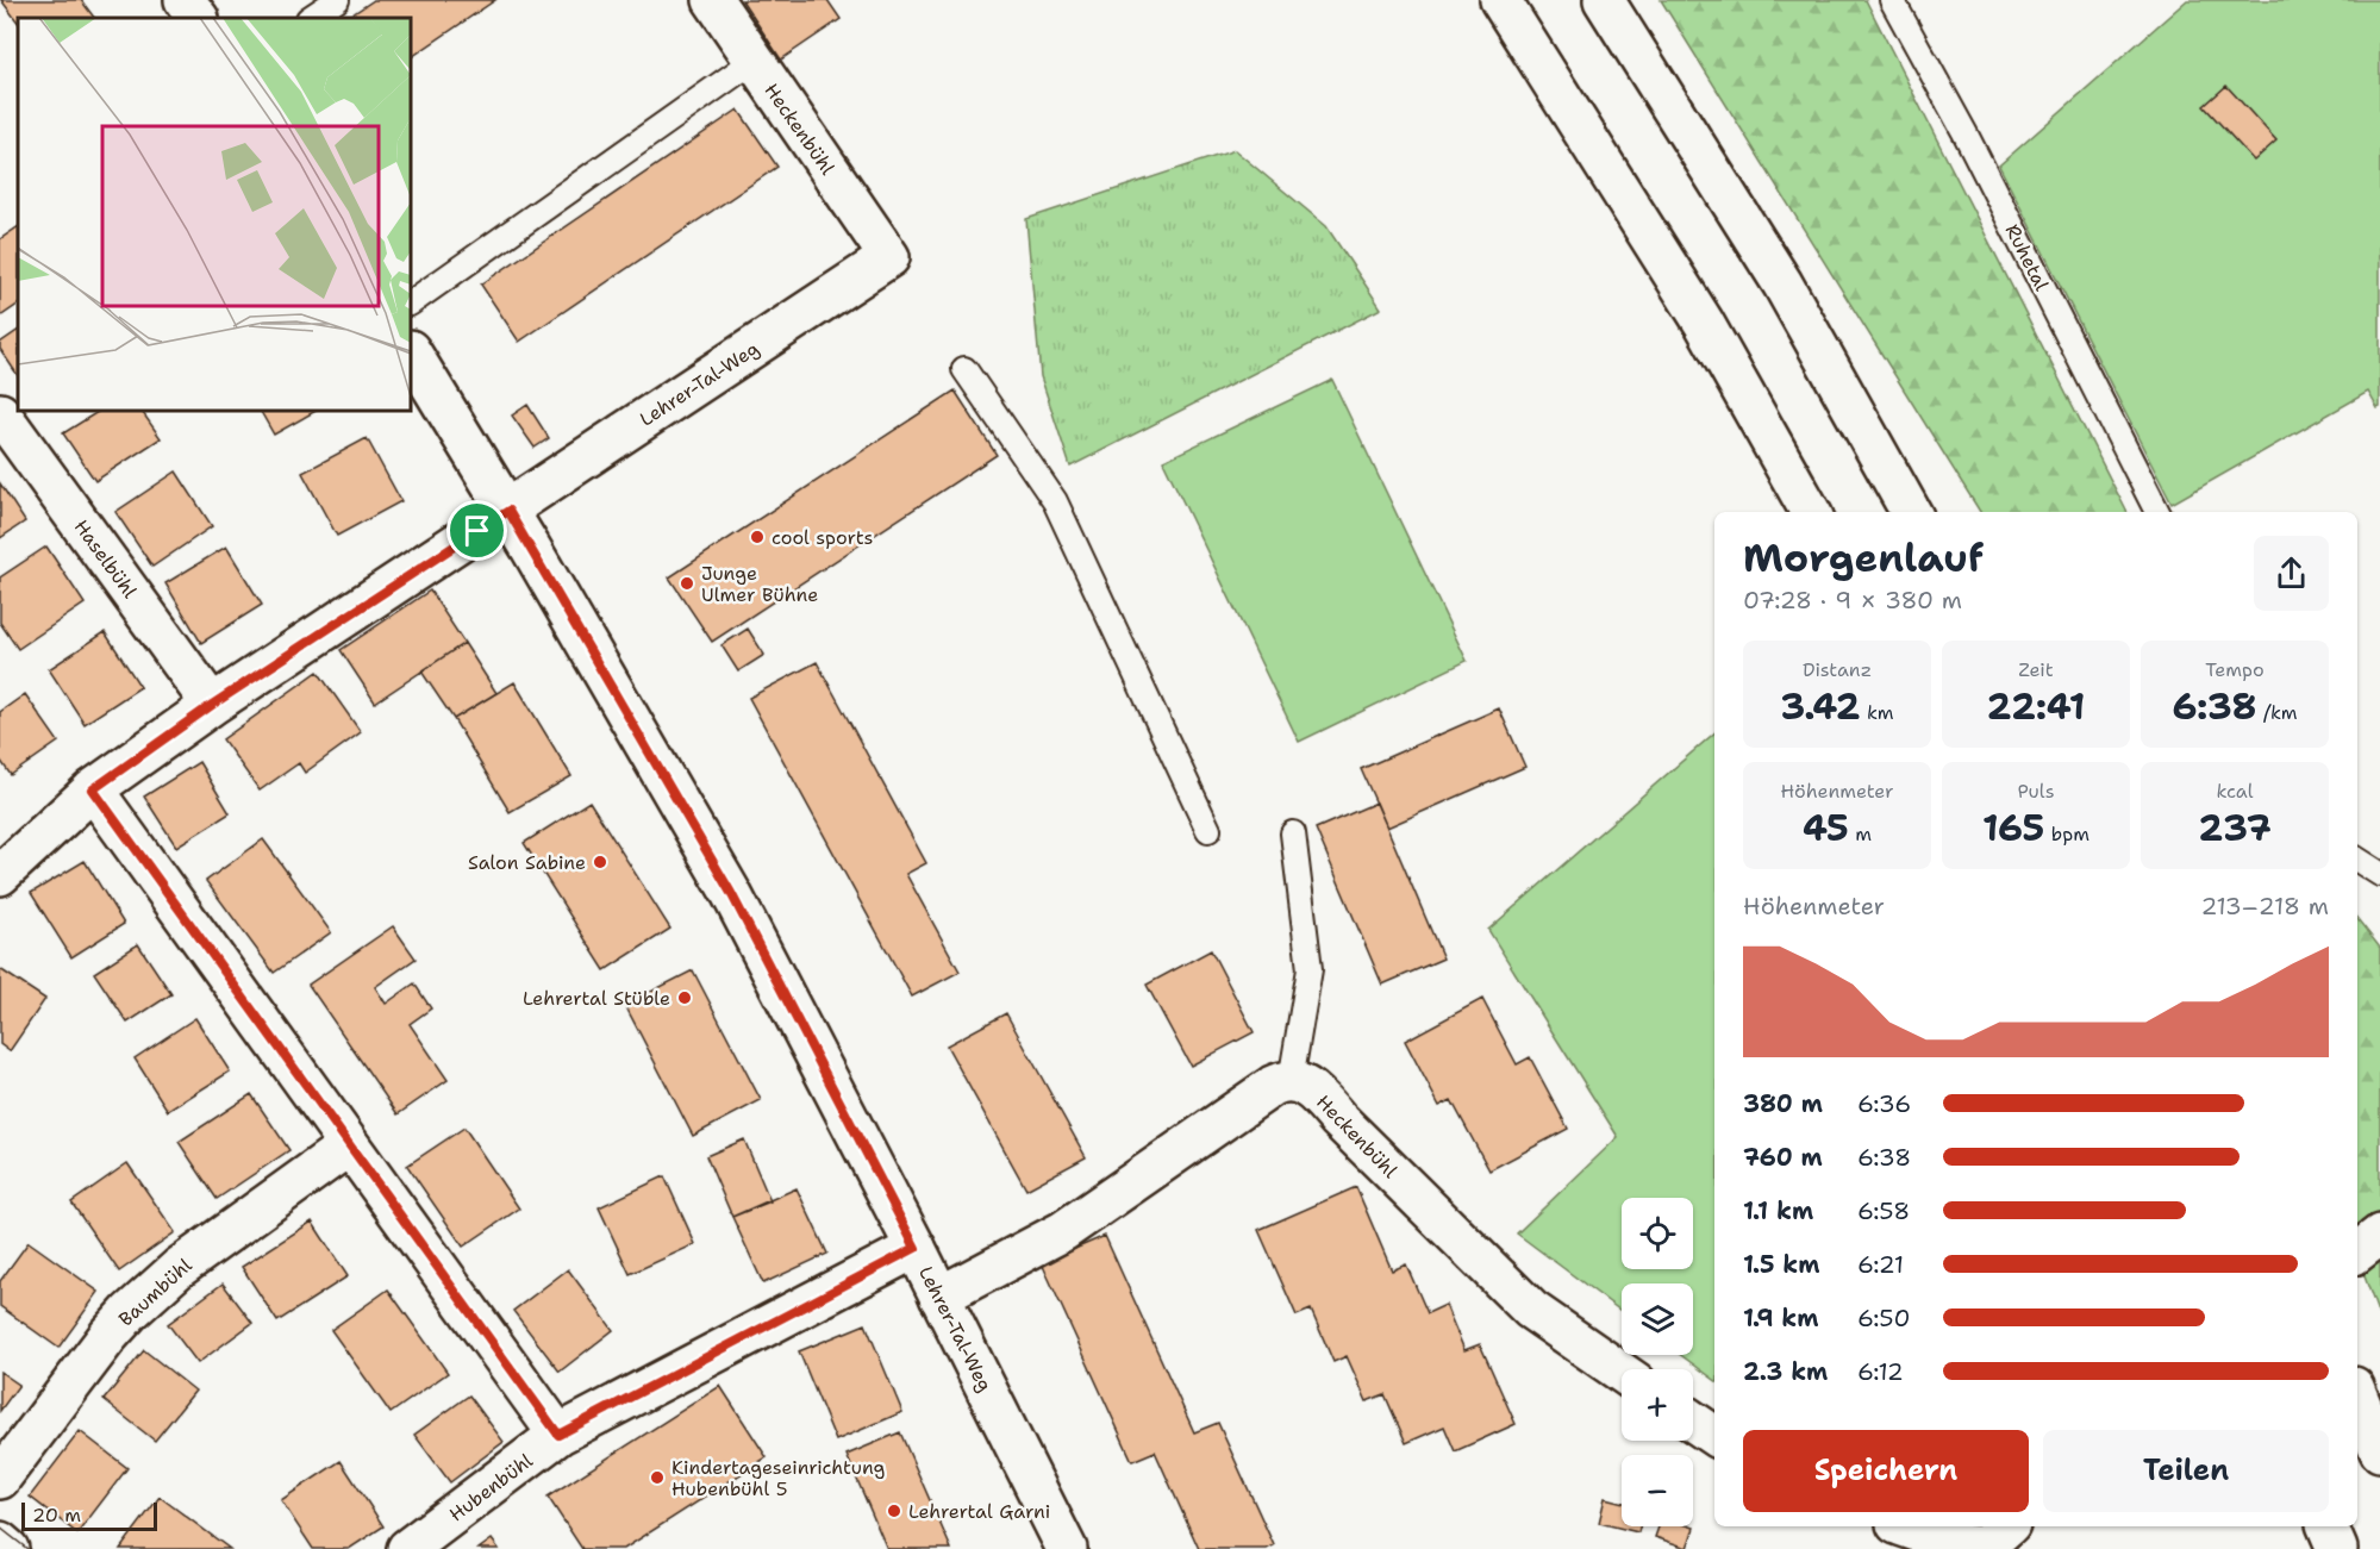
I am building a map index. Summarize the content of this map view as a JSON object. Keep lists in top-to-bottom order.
{
  "streets": {
    "main road": [
      "Heckenbühl",
      "Lehrer-Tal-Weg",
      "Haselbühl",
      "Baumbühl",
      "Hubenbühl"
    ],
    "lane": ["Ruhetal"]
  },
  "crossings": [
    ["Heckenbühl", "Lehrer-Tal-Weg"],
    ["Lehrer-Tal-Weg", "Hubenbühl"]
  ],
  "places": [
    "cool sports",
    "Junge Ulmer Bühne",
    "Salon Sabine",
    "Lehrertal Stüble",
    "Kindertageseinrichtung Hubenbühl 5",
    "Lehrertal Garni"
  ],
  "scale_bar": "20 m",
  "page": {
    "heading": ["Morgenlauf", "07:28 · 9 × 380 m"],
    "stats": [
      ["Distanz", "3.42 km"],
      ["Zeit", "22:41"],
      ["Tempo", "6:38 /km"],
      ["Höhenmeter", "45 m"],
      ["Puls", "165 bpm"],
      ["kcal", "237"]
    ],
    "chart": ["Höhenmeter", "213–218 m"],
    "list": [
      {
        "name": "380 m",
        "note": "6:36"
      },
      {
        "name": "760 m",
        "note": "6:38"
      },
      {
        "name": "1.1 km",
        "note": "6:58"
      },
      {
        "name": "1.5 km",
        "note": "6:21"
      },
      {
        "name": "1.9 km",
        "note": "6:50"
      },
      {
        "name": "2.3 km",
        "note": "6:12"
      }
    ],
    "map_buttons": ["+", "−"],
    "buttons": ["Speichern", "Teilen"],
    "scale": "20 m"
  }
}
